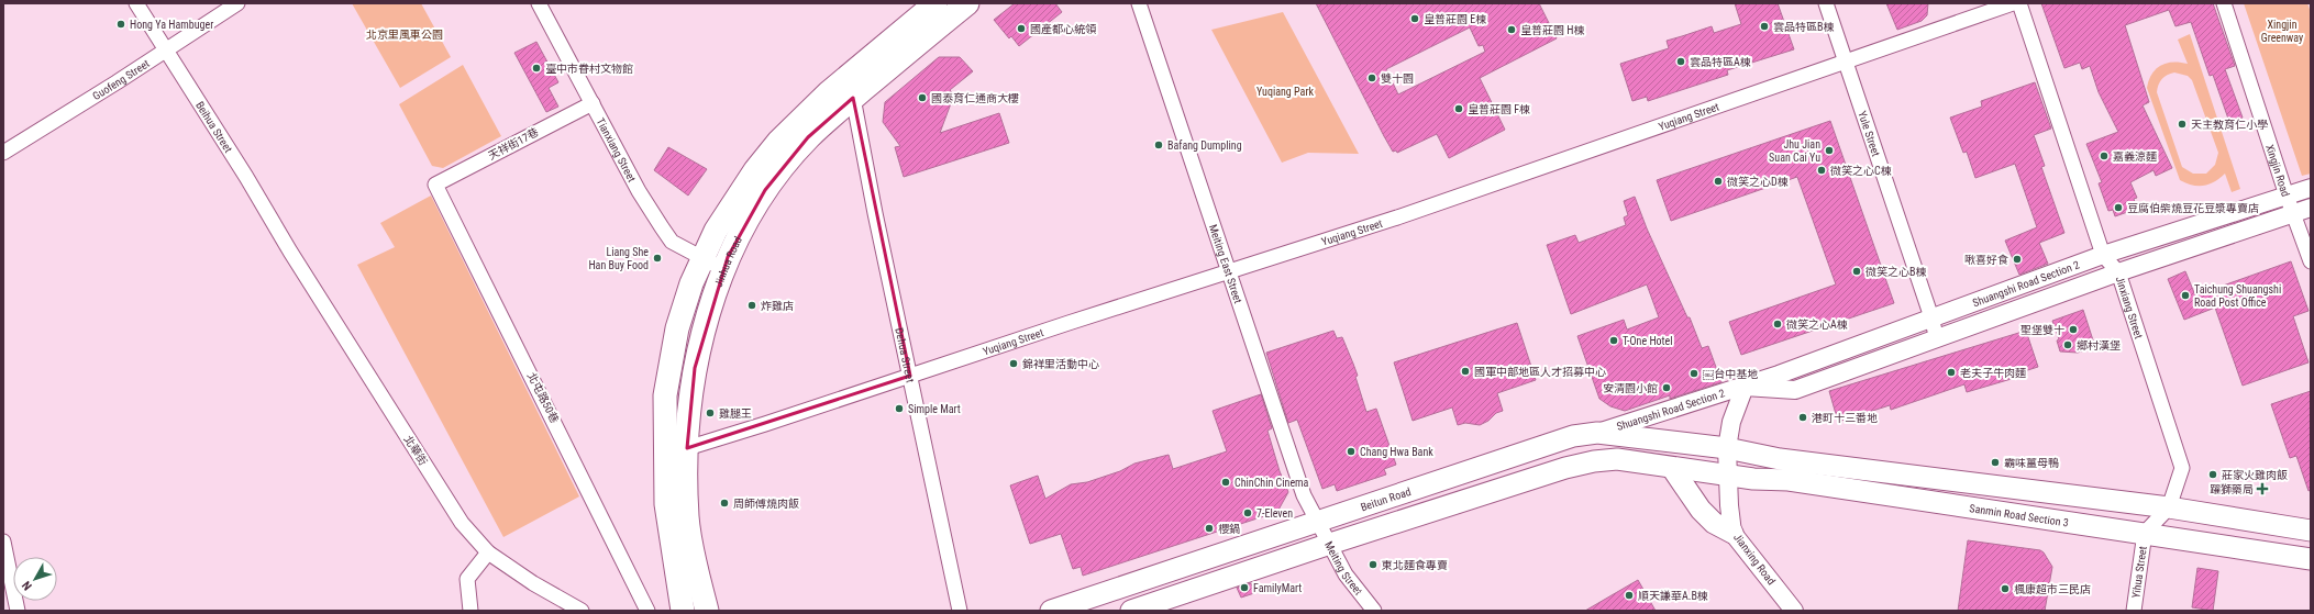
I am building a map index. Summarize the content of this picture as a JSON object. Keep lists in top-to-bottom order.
{
  "streets": {
    "main road": ["Jinhua Road", "Beitun Road", "Sanmin Road Section 3"],
    "street": [
      "Guofeng Street",
      "Yuqiang Street",
      "Yule Street",
      "天祥街17巷",
      "Tianxiang Street",
      "Xingjin Road",
      "Meiting East Street",
      "Shuangshi Road Section 2",
      "Jinxiang Street",
      "Dehua Street",
      "北屯路50巷",
      "北華街",
      "Jianxing Road",
      "Meiting Street",
      "Yihua Street"
    ]
  },
  "crossings": [
    ["Guofeng Street", "北華街"],
    ["Yuqiang Street", "Yule Street"],
    ["Yuqiang Street", "Jinhua Road"],
    ["Yuqiang Street", "Meiting East Street"],
    ["Yuqiang Street", "Dehua Street"],
    ["Yule Street", "Shuangshi Road Section 2"],
    ["天祥街17巷", "Tianxiang Street"],
    ["天祥街17巷", "北屯路50巷"],
    ["Tianxiang Street", "Jinhua Road"],
    ["Xingjin Road", "Shuangshi Road Section 2"],
    ["Jinhua Road", "Dehua Street"],
    ["Meiting East Street", "Beitun Road"],
    ["Meiting East Street", "Meiting Street"],
    ["Shuangshi Road Section 2", "Jinxiang Street"],
    ["Shuangshi Road Section 2", "Beitun Road"],
    ["Shuangshi Road Section 2", "Sanmin Road Section 3"],
    ["Shuangshi Road Section 2", "Jianxing Road"],
    ["Jinxiang Street", "Sanmin Road Section 3"],
    ["Jinxiang Street", "Yihua Street"],
    ["Beitun Road", "Meiting Street"],
    ["Sanmin Road Section 3", "Jianxing Road"],
    ["Sanmin Road Section 3", "Yihua Street"]
  ],
  "parks": ["Xingjin Greenway", "北京里風車公園", "Yuqiang Park"],
  "places": {
    "other": [
      "皇普莊園 E棟",
      "Hong Ya Hambuger",
      "雲品特區B棟",
      "國產都心統領",
      "皇普莊園 H棟",
      "雲品特區A棟",
      "臺中市眷村文物館",
      "雙十園",
      "國泰育仁通商大樓",
      "皇普莊園 F棟",
      "天主教育仁小學",
      "Bafang Dumpling",
      "Jhu Jian Suan Cai Yu",
      "嘉義涼麵",
      "微笑之心C棟",
      "微笑之心D棟",
      "豆腐伯柴燒豆花豆漿專賣店",
      "Liang She Han Buy Food",
      "啾喜好食",
      "微笑之心B棟",
      "Taichung Shuangshi Road Post Office",
      "炸雞店",
      "微笑之心A棟",
      "聖堡雙十",
      "T-One Hotel",
      "鄉村漢堡",
      "錦祥里活動中心",
      "國軍中部地區人才招募中心",
      "老夫子牛肉麵",
      "￼台中基地",
      "安清園小館",
      "Simple Mart",
      "雞腿王",
      "港町十三番地",
      "Chang Hwa Bank",
      "霸味薑母鴨",
      "莊家火雞肉飯",
      "ChinChin Cinema",
      "周師傅燒肉飯",
      "7-Eleven",
      "櫻鍋",
      "東北麵食專賣",
      "FamilyMart",
      "楓康超市三民店",
      "順天謙華A.B棟"
    ],
    "health": ["躍獅藥局"]
  },
  "north": "bottom left"
}
